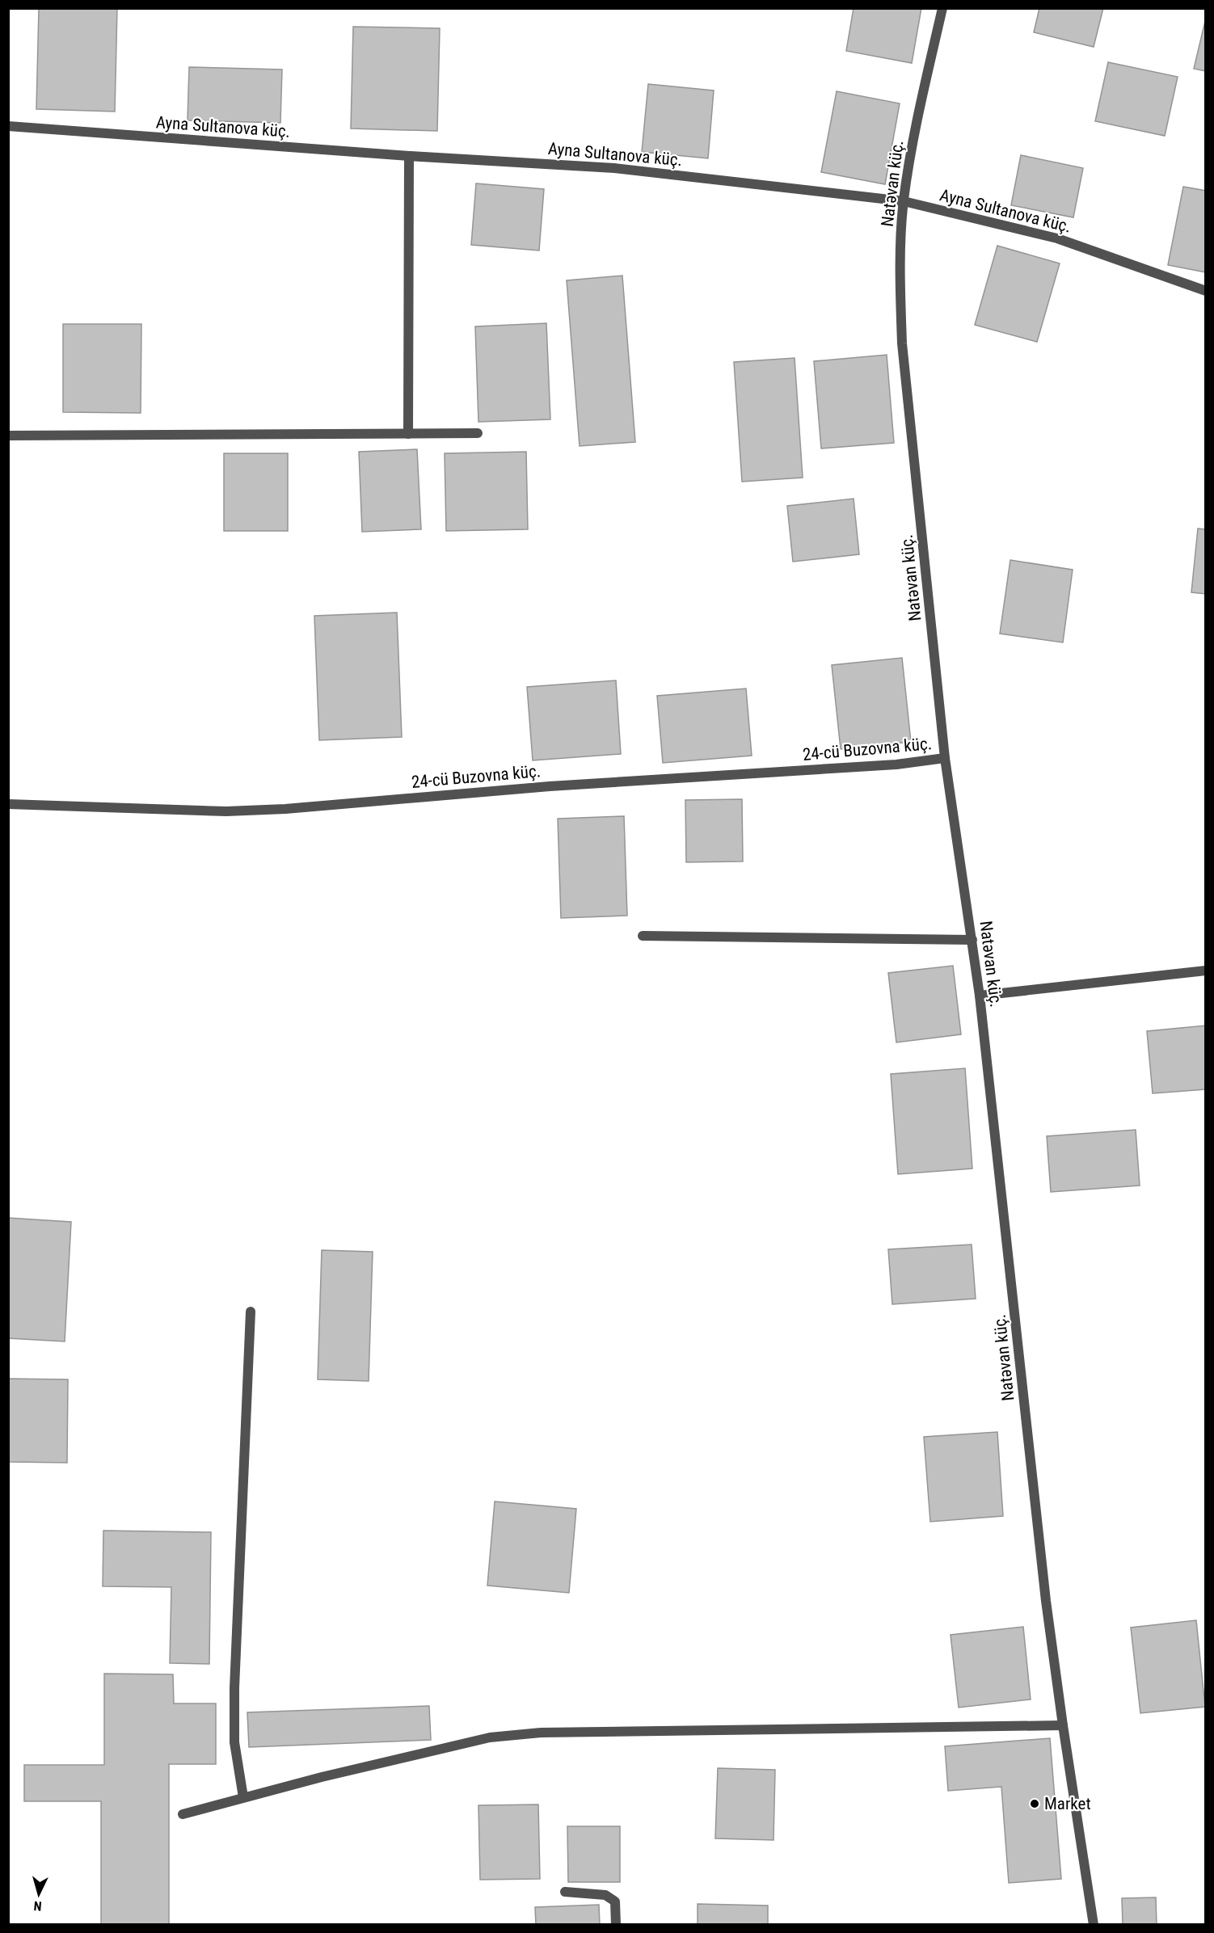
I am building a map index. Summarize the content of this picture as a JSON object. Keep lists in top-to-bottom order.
{
  "streets": {
    "street": ["Ayna Sultanova küç.", "Natəvan küç.", "24-cü Buzovna küç."]
  },
  "crossings": [
    ["Ayna Sultanova küç.", "Natəvan küç."],
    ["Natəvan küç.", "24-cü Buzovna küç."]
  ],
  "places": ["Market"],
  "north": "bottom"
}
